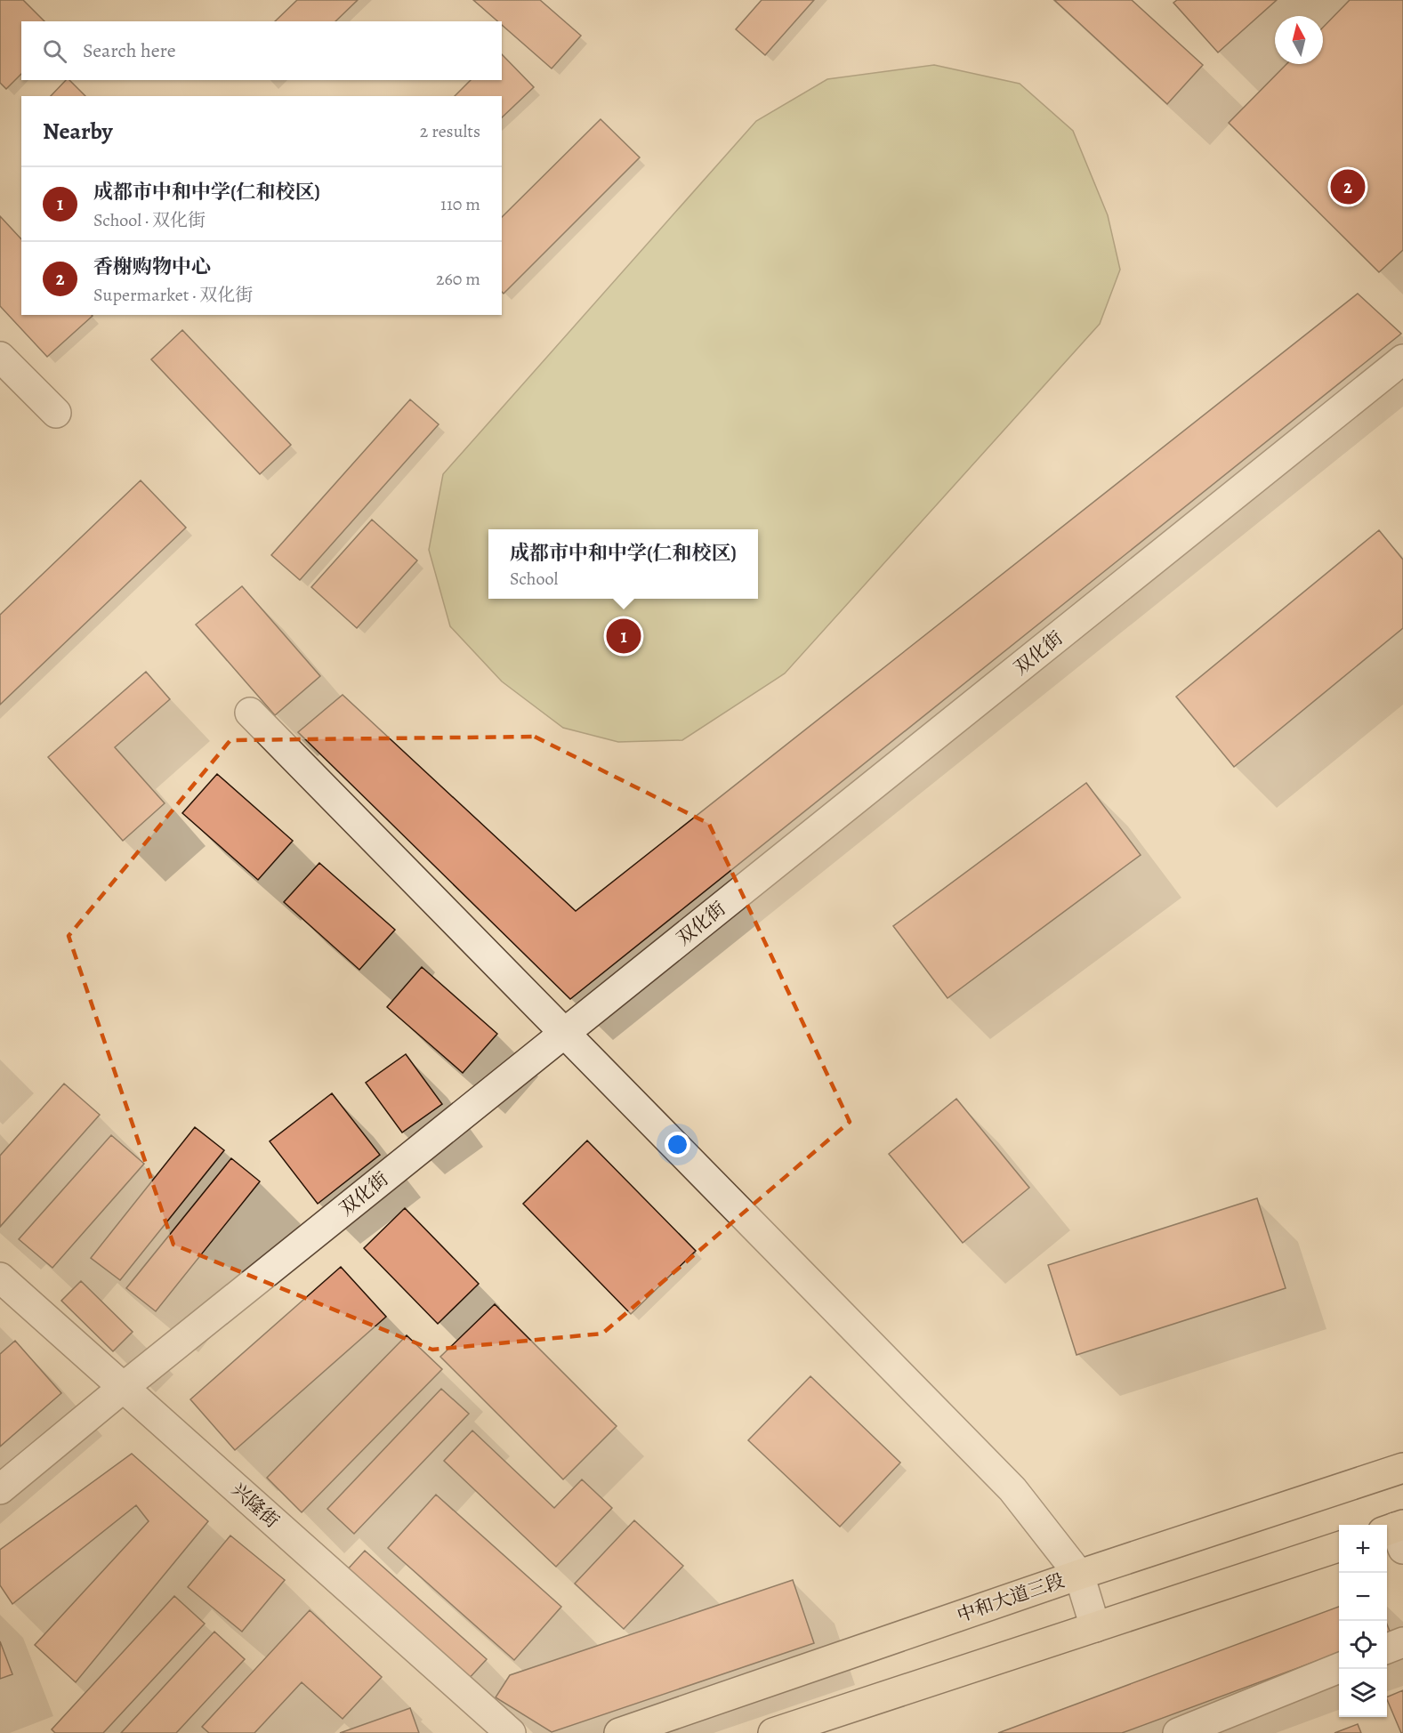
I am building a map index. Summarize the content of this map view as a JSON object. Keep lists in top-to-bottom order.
{
  "streets": {
    "main road": ["中和大道三段"],
    "street": ["双化街", "兴隆街"]
  },
  "crossings": [
    ["双化街", "兴隆街"]
  ],
  "north": "top",
  "page": {
    "search": "Search here",
    "heading": ["Nearby", "2 results"],
    "list": [
      {
        "mark": "1",
        "name": "成都市中和中学(仁和校区)",
        "note": "School · 双化街",
        "value": "110 m"
      },
      {
        "mark": "2",
        "name": "香榭购物中心",
        "note": "Supermarket · 双化街",
        "value": "260 m"
      }
    ],
    "pins": ["2", "1"],
    "popup": ["成都市中和中学(仁和校区)", "School"],
    "map_buttons": ["+", "−"]
  }
}
